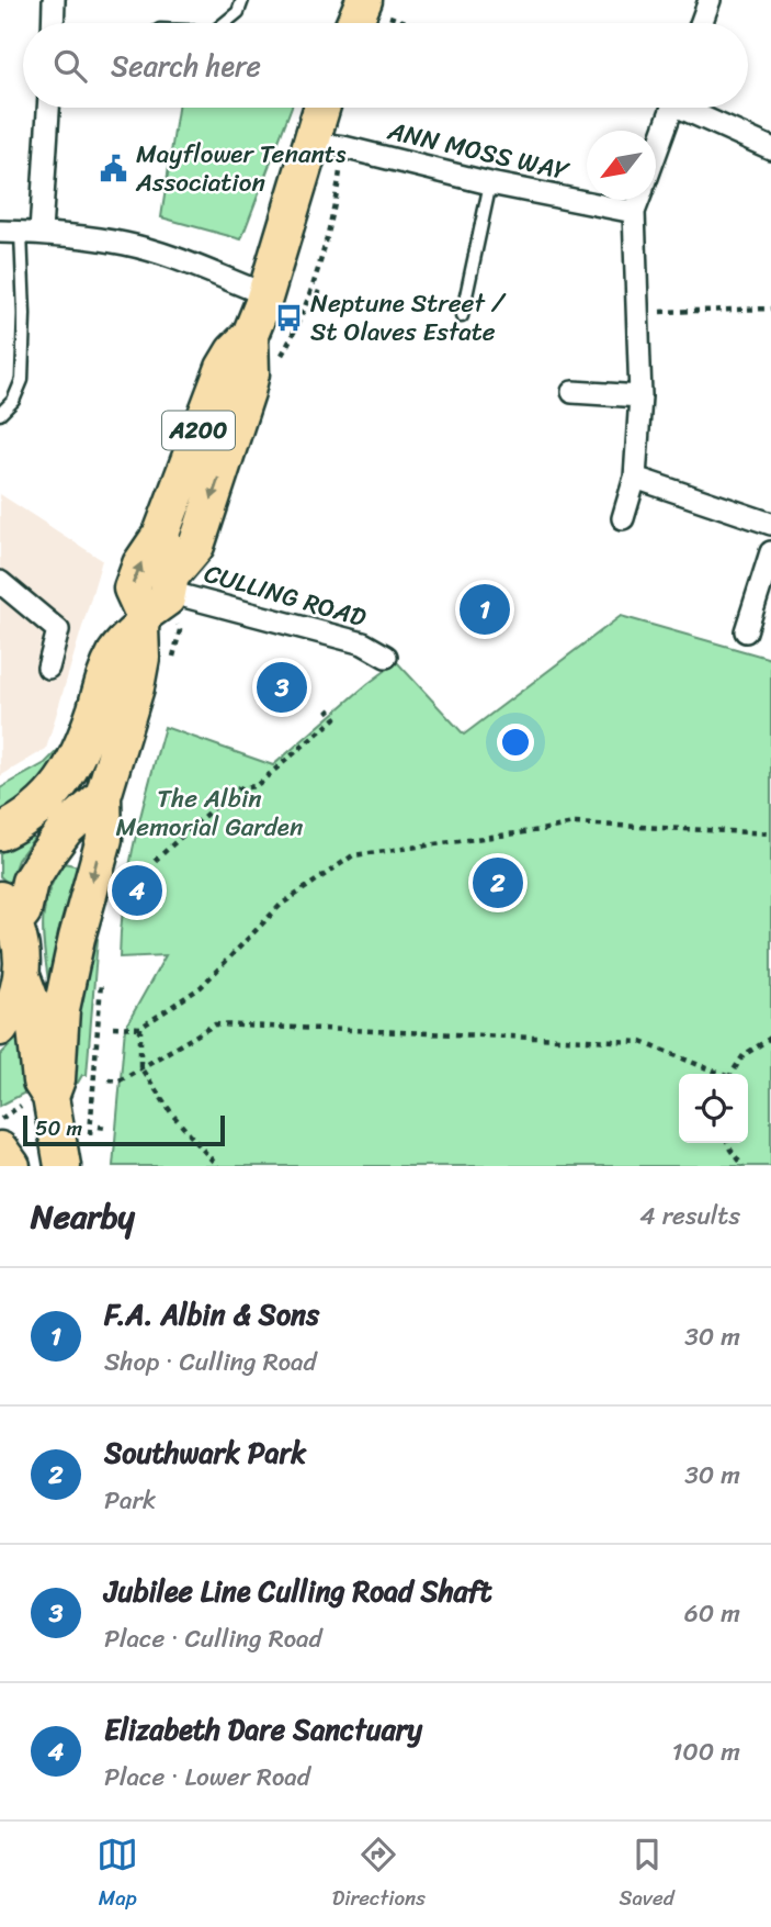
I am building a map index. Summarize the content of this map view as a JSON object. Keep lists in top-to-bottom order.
{
  "streets": {
    "main road": ["A200"],
    "street": ["ANN MOSS WAY", "CULLING ROAD"]
  },
  "crossings": [
    ["ANN MOSS WAY", "A200"],
    ["A200", "CULLING ROAD"]
  ],
  "parks": ["The Albin Memorial Garden"],
  "places": {
    "public building": ["Mayflower Tenants Association"],
    "bus stop": ["Neptune Street / St Olaves Estate"]
  },
  "scale_bar": "50 m",
  "north": "bottom left",
  "page": {
    "search": "Search here",
    "pins": [
      "1",
      "3",
      "2",
      "4"
    ],
    "scale": "50 m",
    "heading": ["Nearby", "4 results"],
    "list": [
      {
        "mark": "1",
        "name": "F.A. Albin & Sons",
        "note": "Shop · Culling Road",
        "value": "30 m"
      },
      {
        "mark": "2",
        "name": "Southwark Park",
        "note": "Park",
        "value": "30 m"
      },
      {
        "mark": "3",
        "name": "Jubilee Line Culling Road Shaft",
        "note": "Place · Culling Road",
        "value": "60 m"
      },
      {
        "mark": "4",
        "name": "Elizabeth Dare Sanctuary",
        "note": "Place · Lower Road",
        "value": "100 m"
      }
    ],
    "nav": ["Map", "Directions", "Saved"]
  }
}
